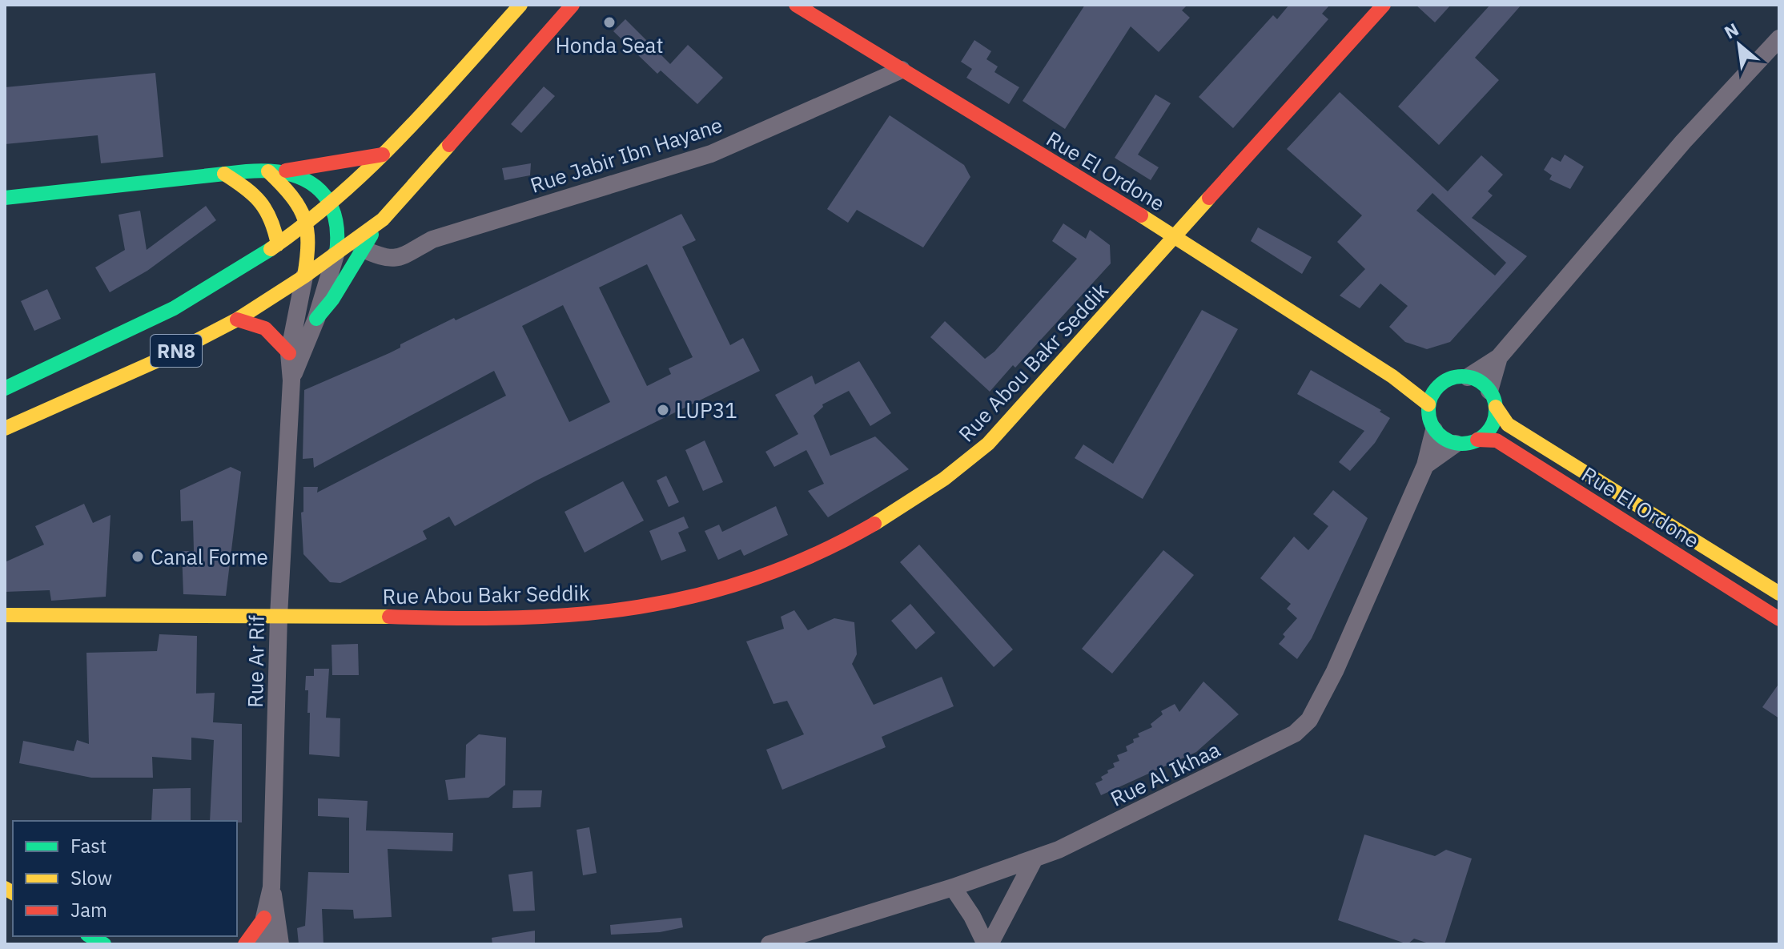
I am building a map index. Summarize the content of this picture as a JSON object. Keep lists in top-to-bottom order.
{
  "streets": {
    "street": [
      "Rue Jabir Ibn Hayane",
      "Rue El Ordone",
      "RN8",
      "Rue Abou Bakr Seddik",
      "Rue Ar Rif",
      "Rue Al Ikhaa"
    ]
  },
  "crossings": [
    ["Rue Jabir Ibn Hayane", "Rue El Ordone"],
    ["Rue El Ordone", "Rue Abou Bakr Seddik"],
    ["Rue El Ordone", "Rue Al Ikhaa"],
    ["RN8", "Rue Ar Rif"],
    ["Rue Abou Bakr Seddik", "Rue Ar Rif"]
  ],
  "places": ["Honda Seat", "LUP31", "Canal Forme"],
  "legend": ["Fast", "Slow", "Jam"],
  "north": "top left"
}
